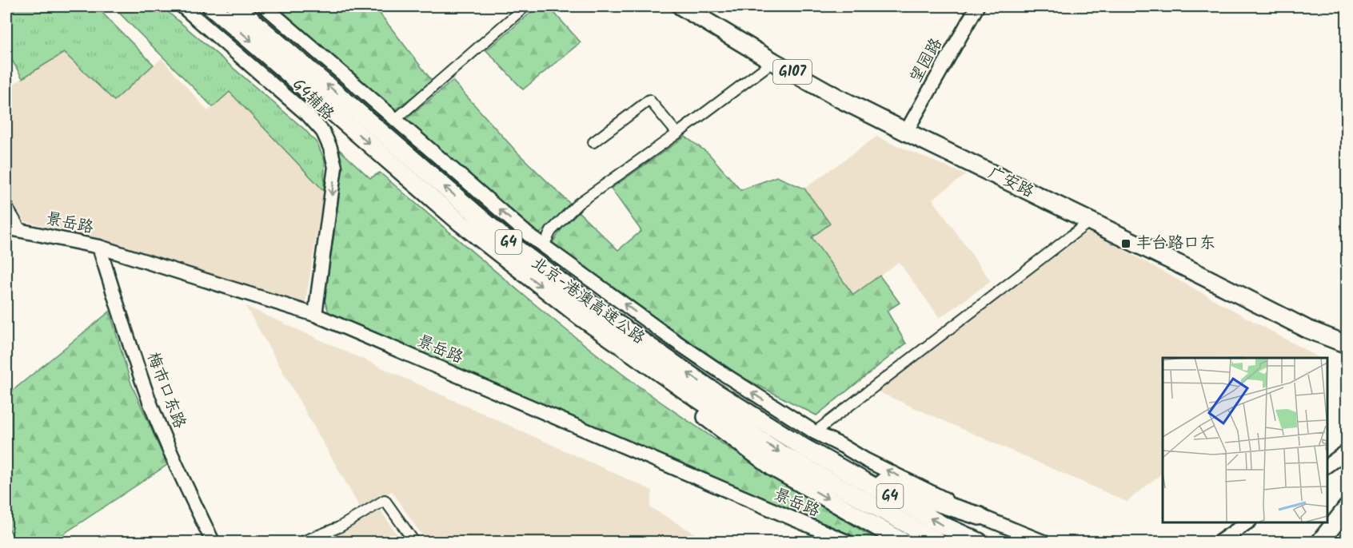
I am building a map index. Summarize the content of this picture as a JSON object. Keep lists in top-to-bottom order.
{
  "streets": {
    "highway": [
      "G107",
      "广安路",
      "G4",
      "北京-港澳高速公路"
    ],
    "street": [
      "望园路",
      "G4辅路",
      "景岳路",
      "梅市口东路"
    ]
  },
  "crossings": [
    ["望园路", "广安路"],
    ["G4辅路", "景岳路"],
    ["景岳路", "梅市口东路"]
  ],
  "one_way": ["G4辅路"],
  "places": {
    "transit": ["丰台路口东"]
  }
}
